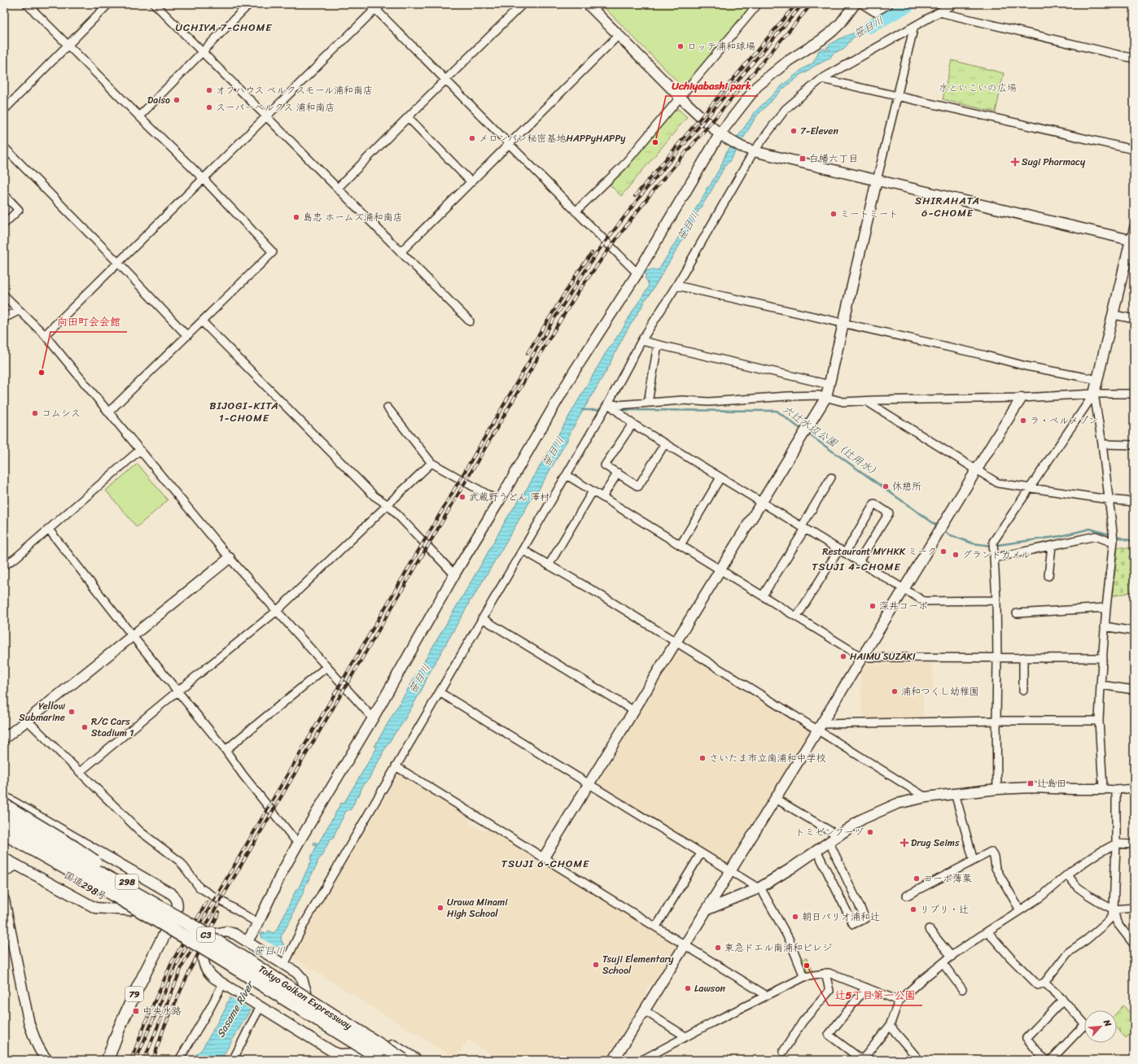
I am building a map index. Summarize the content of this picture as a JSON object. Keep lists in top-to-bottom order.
{
  "streets": {
    "highway": [
      "298",
      "国道298号",
      "C3",
      "Tokyo Gaikan Expressway"
    ],
    "main road": ["79"]
  },
  "crossings": [
    ["298", "国道298号"],
    ["298", "79"],
    ["国道298号", "79"]
  ],
  "districts": [
    "UCHIYA 7-CHOME",
    "SHIRAHATA 6-CHOME",
    "BIJOGI-KITA 1-CHOME",
    "TSUJI 4-CHOME",
    "TSUJI 6-CHOME"
  ],
  "water": ["笹目川", "六辻水辺公園（辻用水）", "Sasame River"],
  "parks": ["水といこいの広場"],
  "places": {
    "other": [
      "ロッテ浦和球場",
      "オフハウス ベルクスモール浦和南店",
      "Daiso",
      "スーパーベルクス 浦和南店",
      "7-Eleven",
      "メロンパン秘密基地HAPPyHAPPy",
      "Uchiyabashi park",
      "ミートミート",
      "島忠 ホームズ浦和南店",
      "向田町会会館",
      "コムシス",
      "ラ・ベルメゾン",
      "休憩所",
      "武蔵野うどん 澤村",
      "Restaurant MYHKK ミーク",
      "グランドカメル",
      "深井コーポ",
      "HAIMU SUZAKI",
      "浦和つくし幼稚園",
      "Yellow Submarine",
      "R/C Cars Stadium 1",
      "さいたま市立南浦和中学校",
      "トミゼンフーヅ",
      "コーポ薄葉",
      "Urawa Minami High School",
      "リブリ・辻",
      "朝日パリオ浦和辻",
      "東急ドエル南浦和ビレジ",
      "Tsuji Elementary School",
      "辻5丁目第一公園",
      "Lawson"
    ],
    "transit": ["白幡六丁目", "辻島田", "中央水路"],
    "health": ["Sugi Pharmacy", "Drug Seims"]
  },
  "north": "top right"
}
